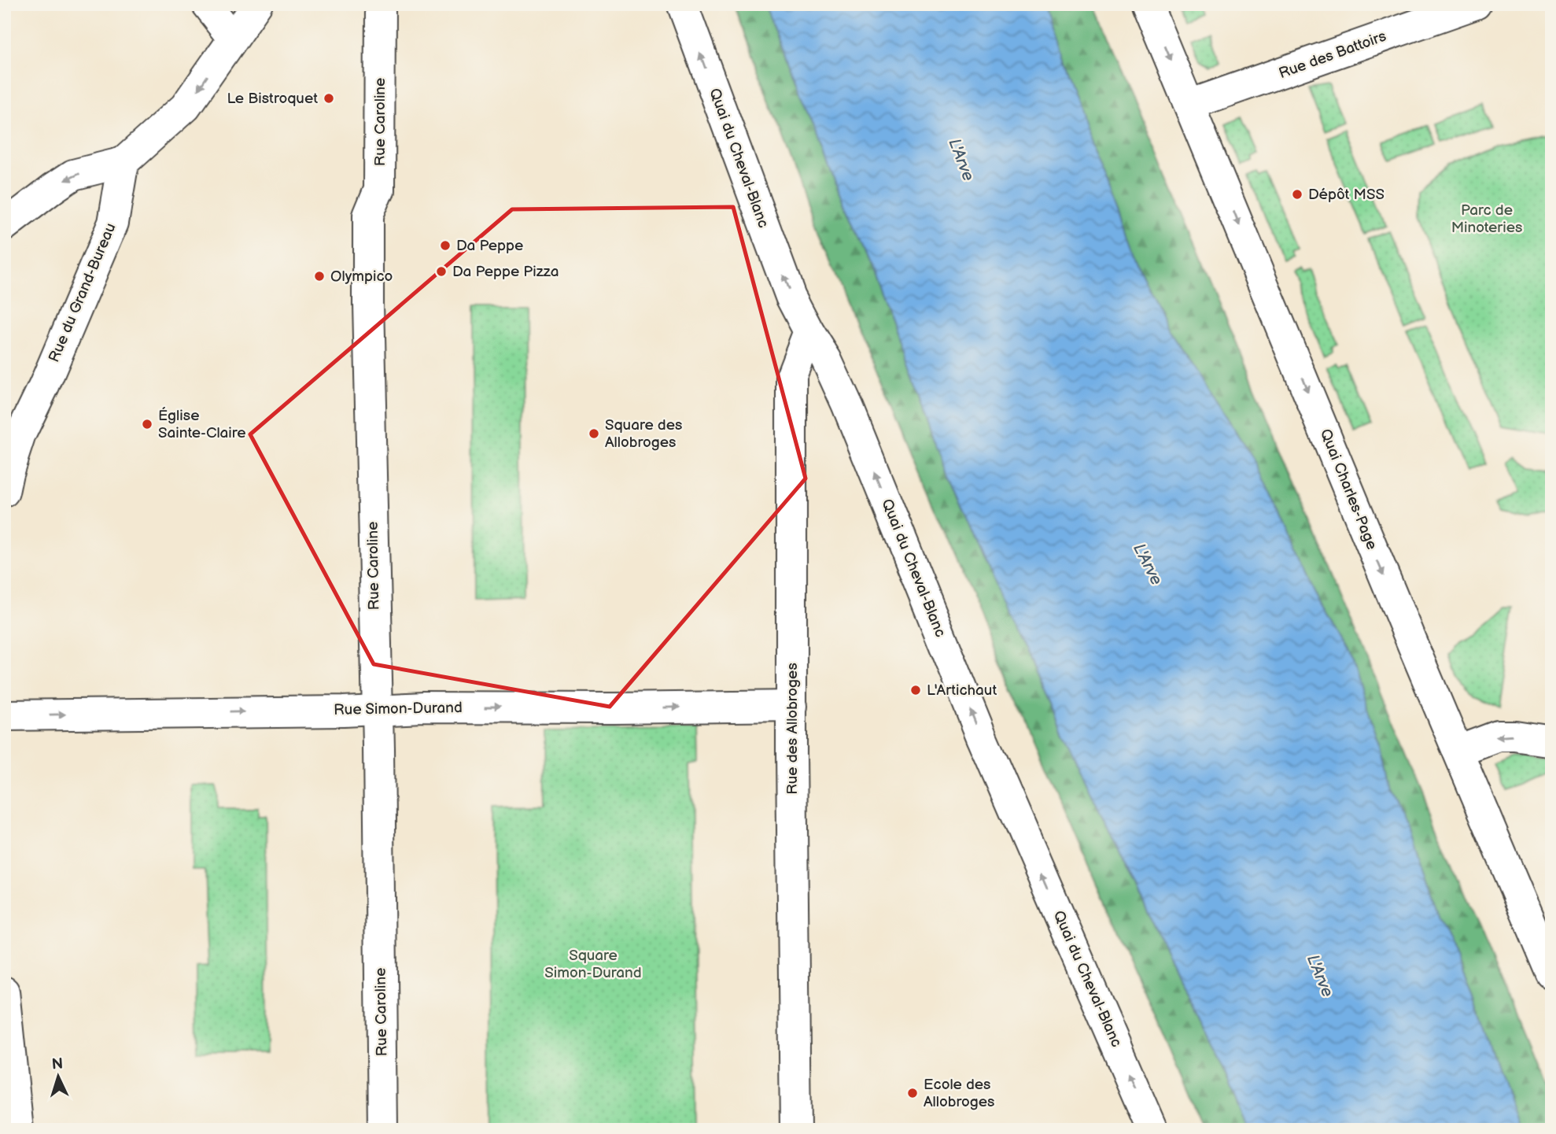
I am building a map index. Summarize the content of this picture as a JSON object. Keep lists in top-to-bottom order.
{
  "streets": {
    "street": [
      "Rue des Battoirs",
      "Rue Caroline",
      "Quai du Cheval-Blanc",
      "Rue du Grand-Bureau",
      "Quai Charles-Page",
      "Rue Simon-Durand",
      "Rue des Allobroges"
    ]
  },
  "crossings": [
    ["Rue des Battoirs", "Quai Charles-Page"],
    ["Rue Caroline", "Rue Simon-Durand"],
    ["Quai du Cheval-Blanc", "Rue des Allobroges"],
    ["Rue Simon-Durand", "Rue des Allobroges"]
  ],
  "one_way": ["Quai du Cheval-Blanc", "Quai Charles-Page", "Rue Simon-Durand"],
  "water": ["L'Arve"],
  "parks": ["Parc de Minoteries", "Square Simon-Durand"],
  "places": [
    "Le Bistroquet",
    "Dépôt MSS",
    "Da Peppe",
    "Da Peppe Pizza",
    "Olympico",
    "Église Sainte-Claire",
    "Square des Allobroges",
    "L'Artichaut",
    "Ecole des Allobroges"
  ],
  "north": "top"
}
